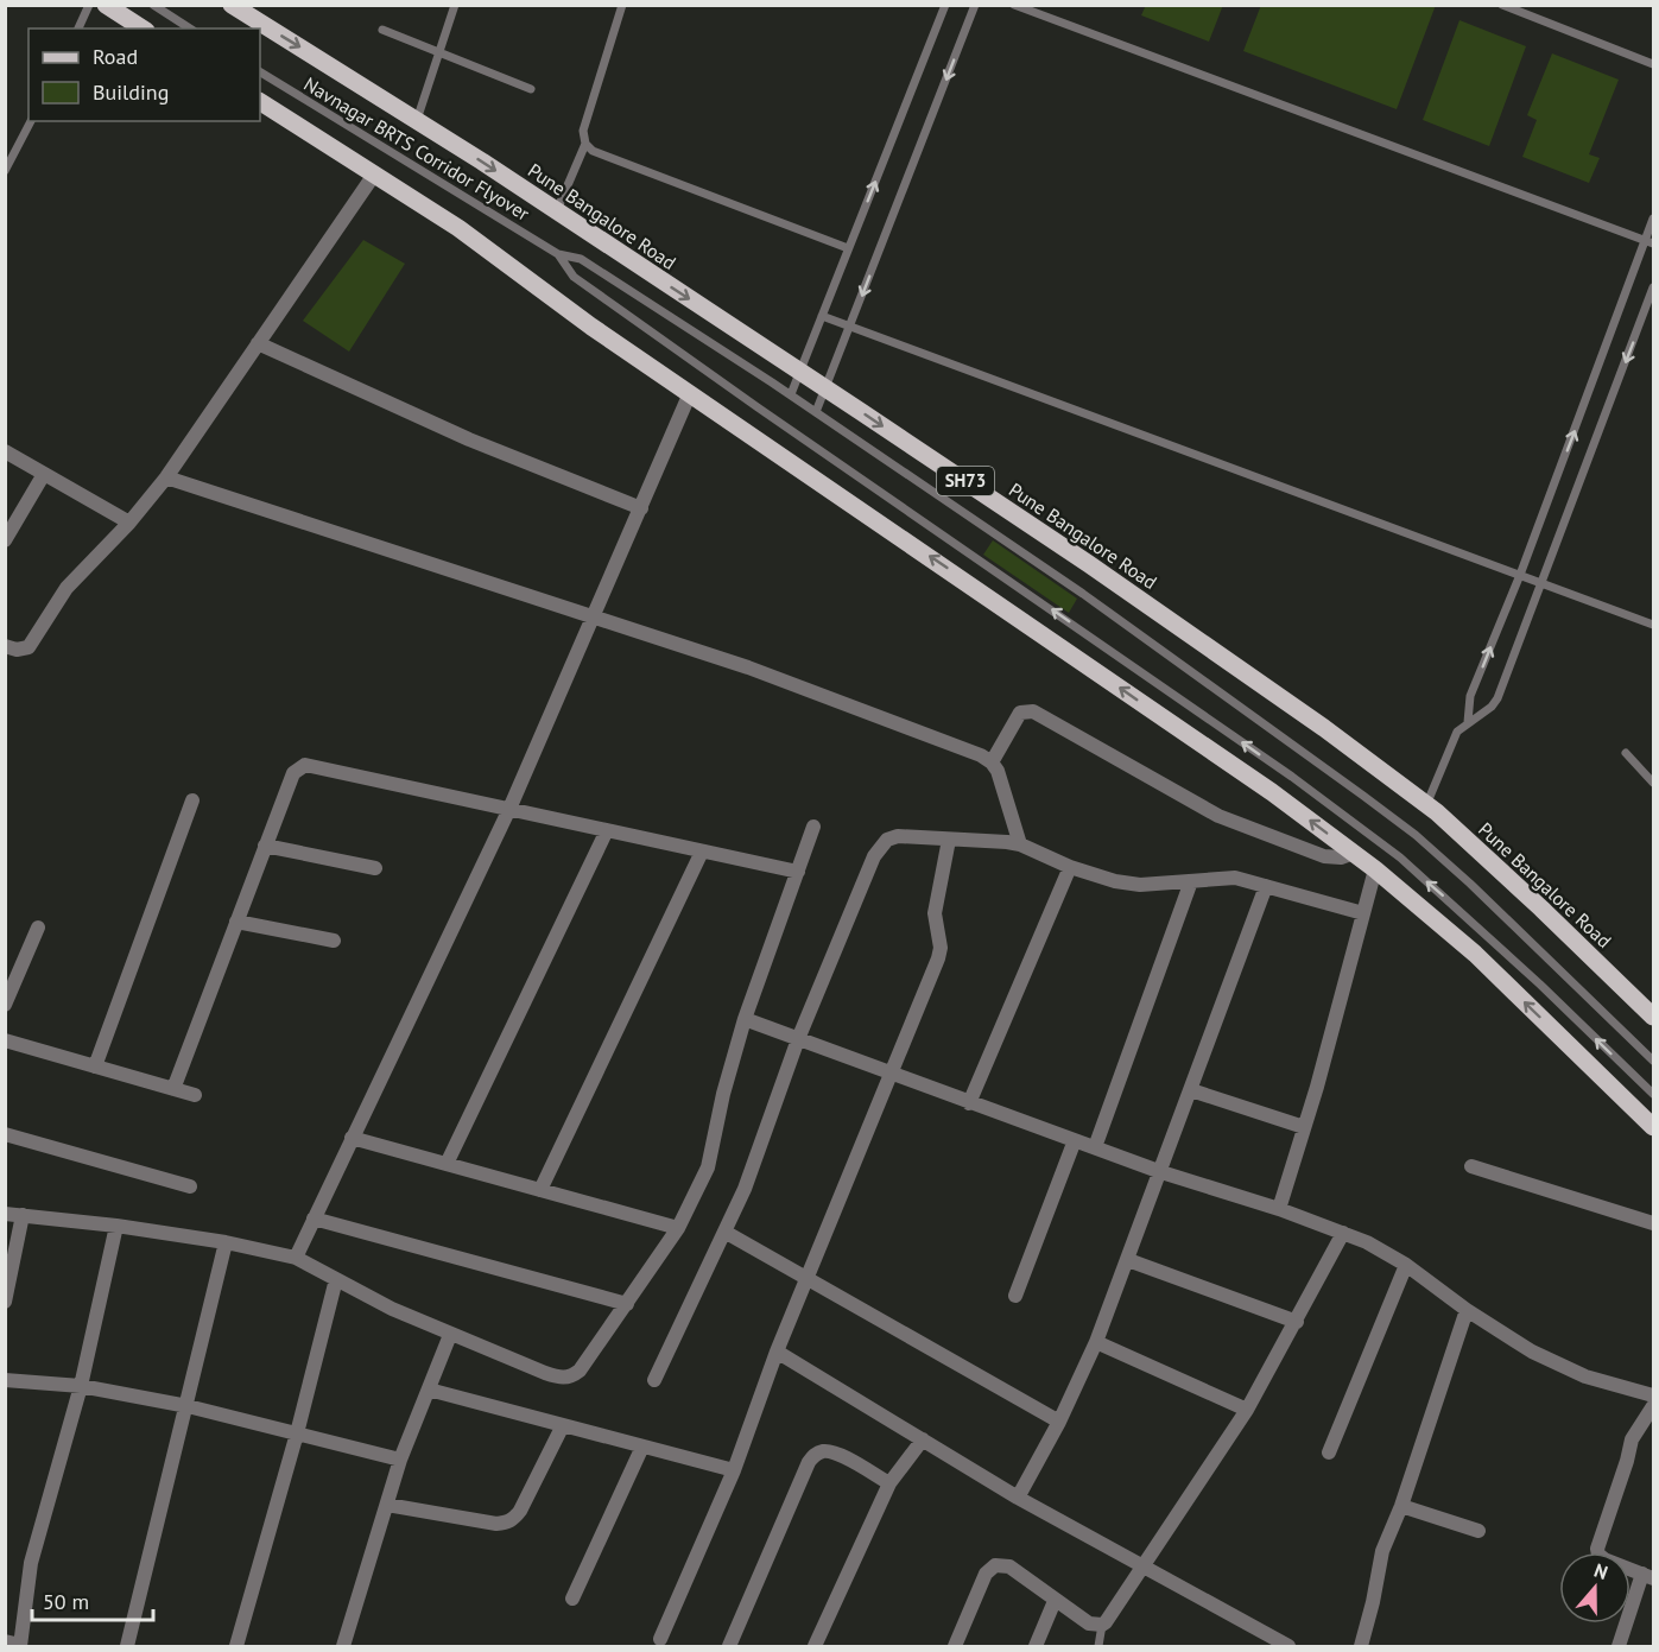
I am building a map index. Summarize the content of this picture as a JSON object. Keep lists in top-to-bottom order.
{
  "streets": {
    "main road": ["Pune Bangalore Road", "SH73"],
    "lane": ["Navnagar BRTS Corridor Flyover"]
  },
  "legend": ["Road", "Building"],
  "scale_bar": "50 m",
  "north": "top"
}
